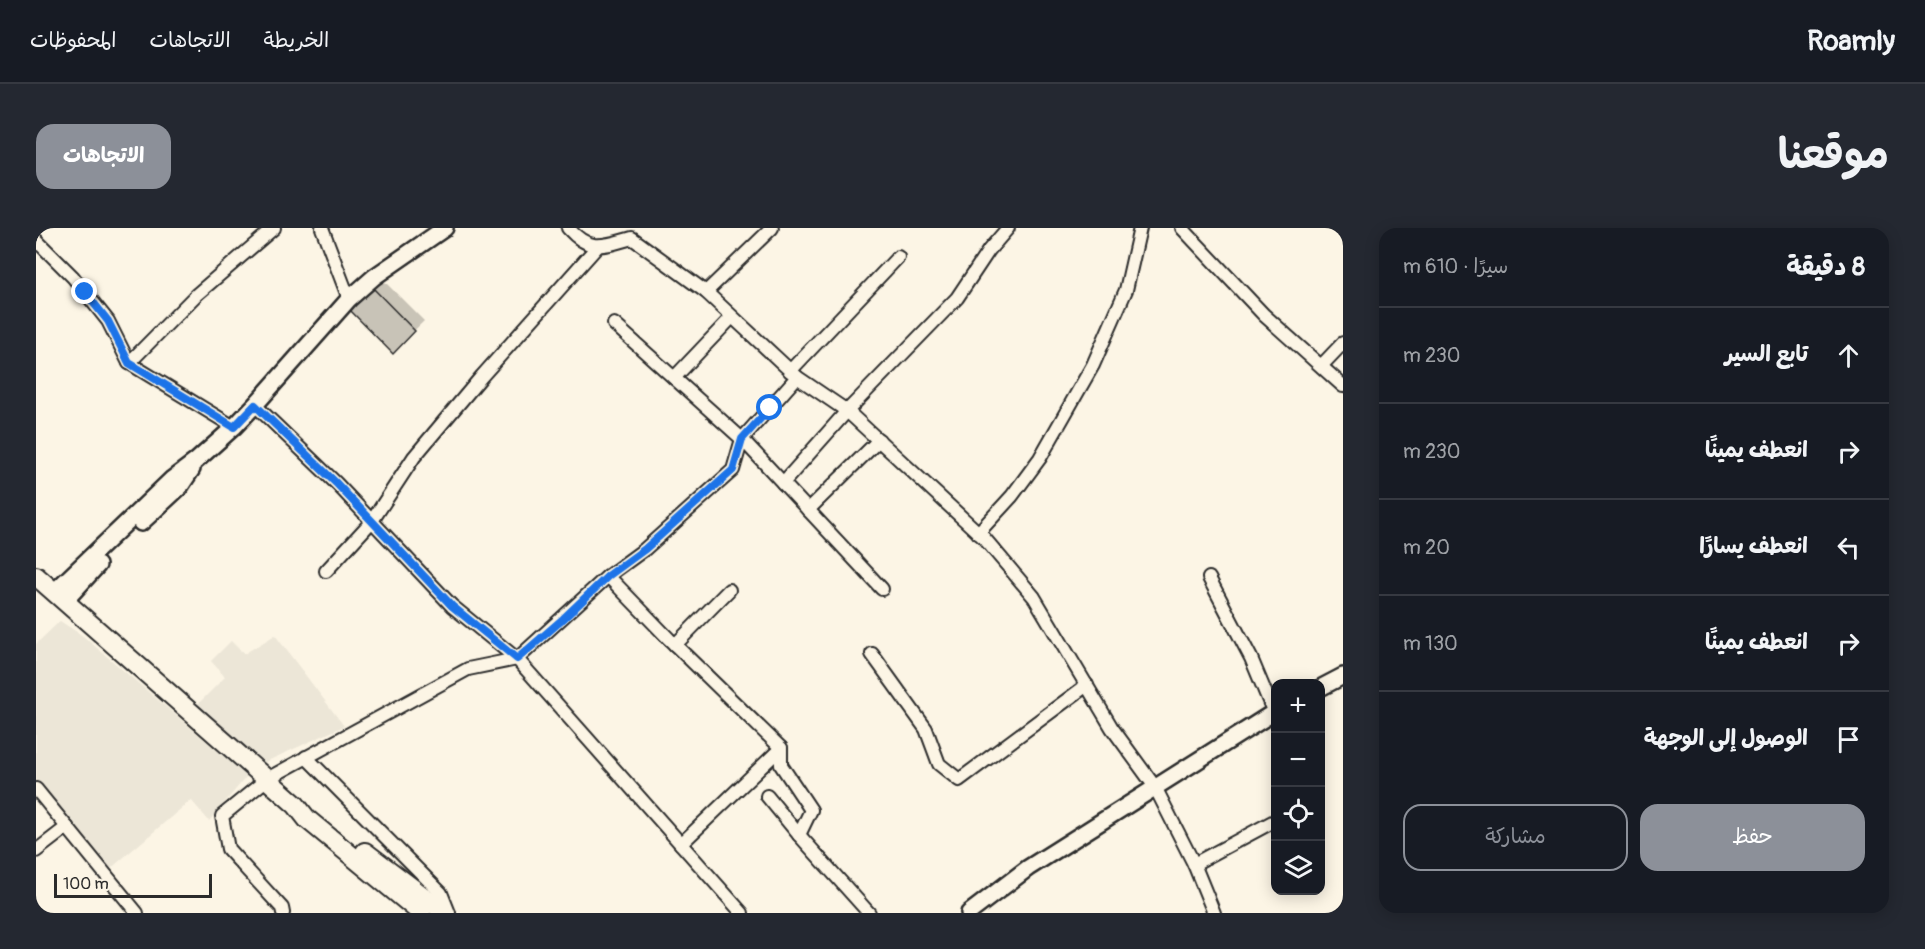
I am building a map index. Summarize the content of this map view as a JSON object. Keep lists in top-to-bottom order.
{
  "scale_bar": "100 m",
  "page": {
    "header": "Roamly",
    "nav": ["الخريطة", "الاتجاهات", "المحفوظات"],
    "title": "موقعنا",
    "buttons": [
      "الاتجاهات",
      ["حفظ", "مشاركة"]
    ],
    "heading": ["8 دقيقة", "سيرًا · 610 m"],
    "list": [
      ["تابع السير", "230 m"],
      ["انعطف يمينًا", "230 m"],
      ["انعطف يسارًا", "20 m"],
      ["انعطف يمينًا", "130 m"],
      "الوصول إلى الوجهة"
    ],
    "map_buttons": ["+", "−"],
    "scale": "100 m"
  }
}
